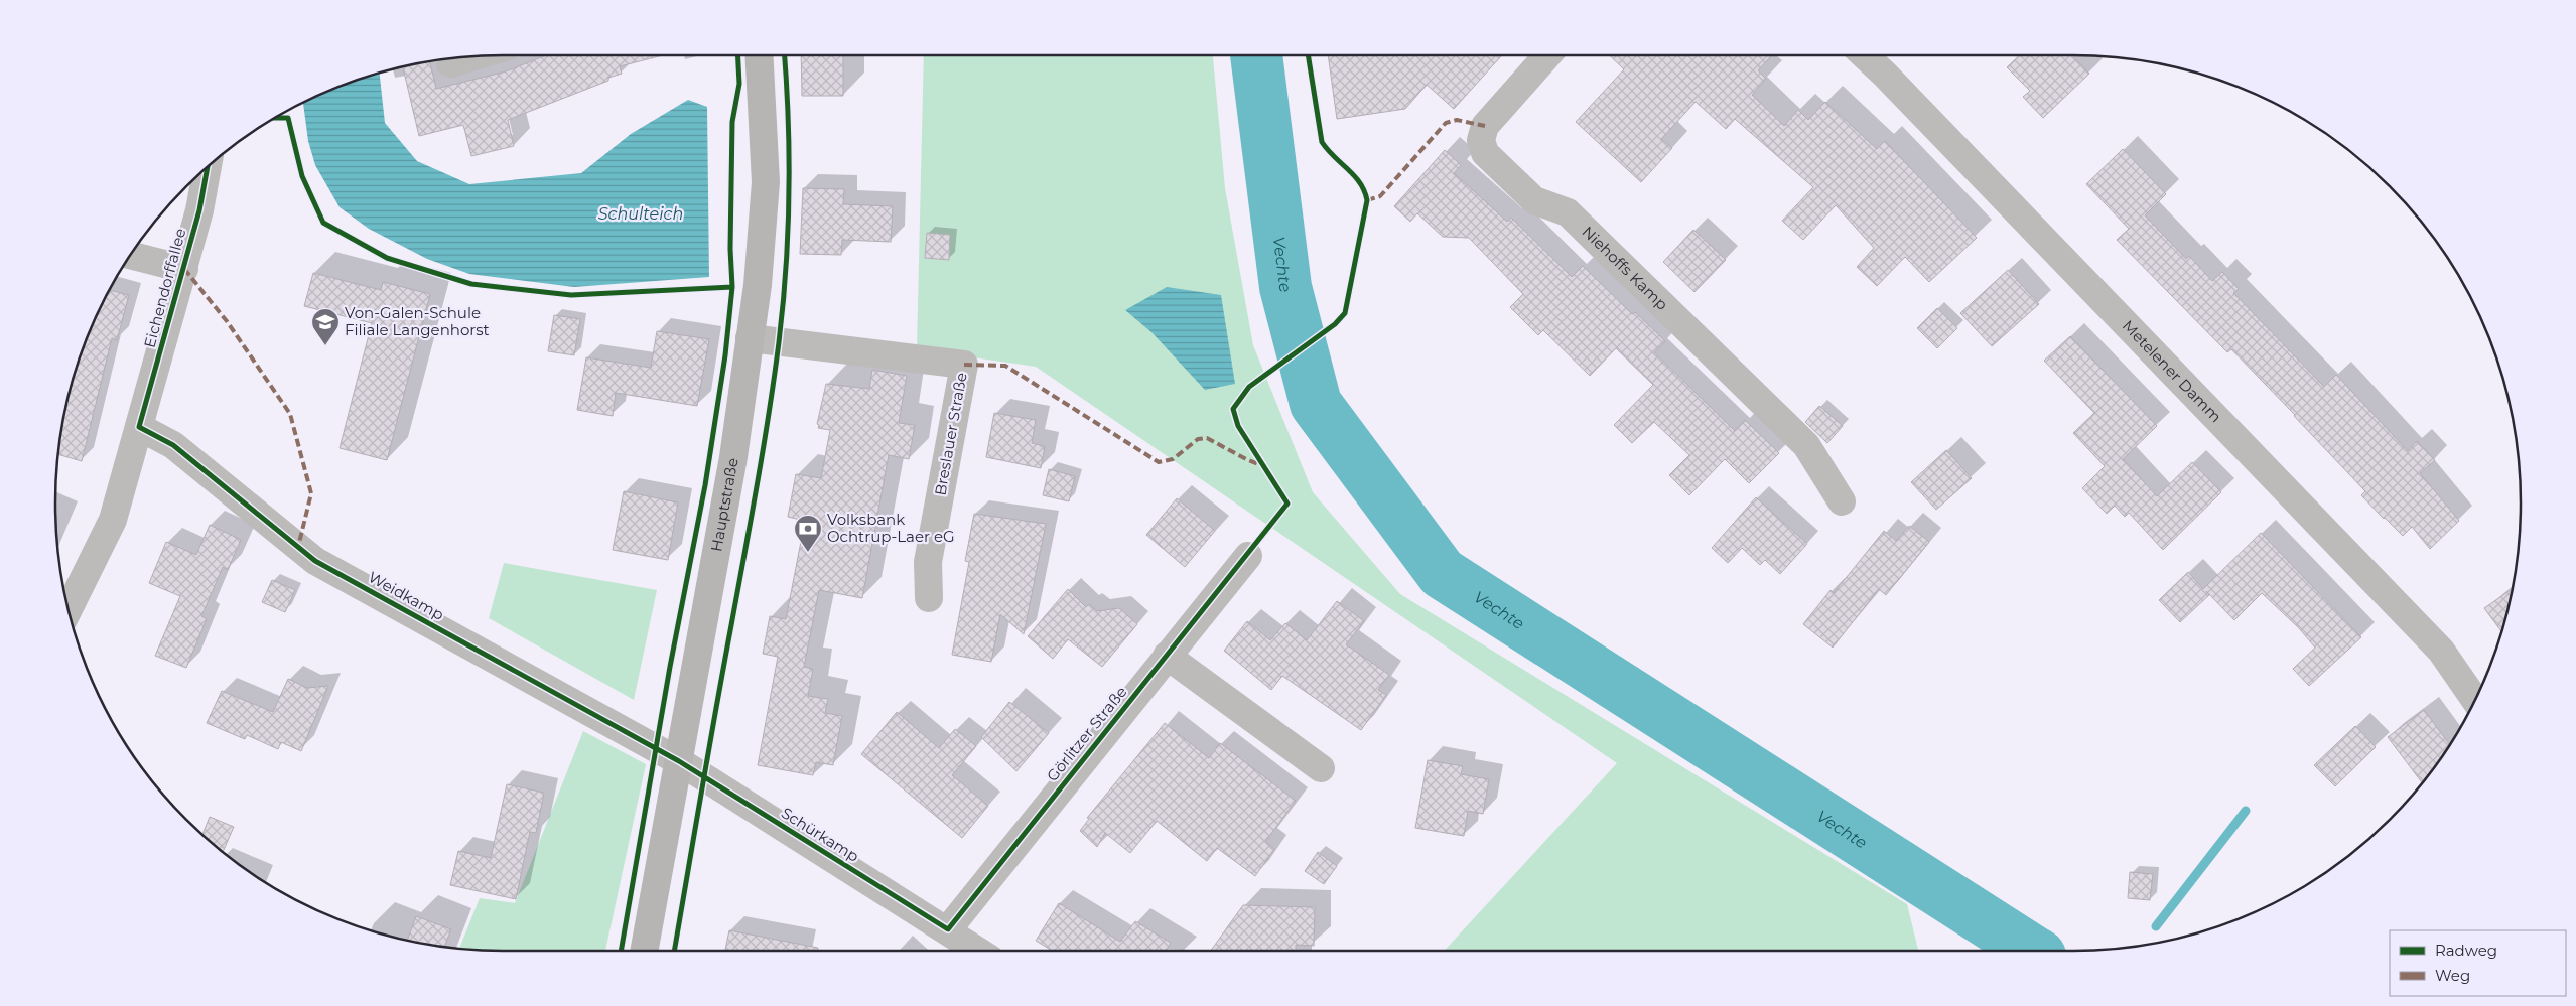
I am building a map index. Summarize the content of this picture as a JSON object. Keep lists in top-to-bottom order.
{
  "streets": {
    "main road": ["Hauptstraße"],
    "street": [
      "Niehoffs Kamp",
      "Eichendorffallee",
      "Metelener Damm",
      "Breslauer Straße",
      "Weidkamp",
      "Görlitzer Straße",
      "Schürkamp"
    ]
  },
  "crossings": [
    ["Eichendorffallee", "Weidkamp"],
    ["Breslauer Straße", "Hauptstraße"],
    ["Hauptstraße", "Weidkamp"],
    ["Hauptstraße", "Schürkamp"],
    ["Weidkamp", "Schürkamp"],
    ["Görlitzer Straße", "Schürkamp"]
  ],
  "water": ["Schulteich", "Vechte"],
  "places": {
    "school or university": ["Von-Galen-Schule Filiale Langenhorst"],
    "bank": ["Volksbank Ochtrup-Laer eG"]
  },
  "legend": ["Radweg", "Weg"]
}
